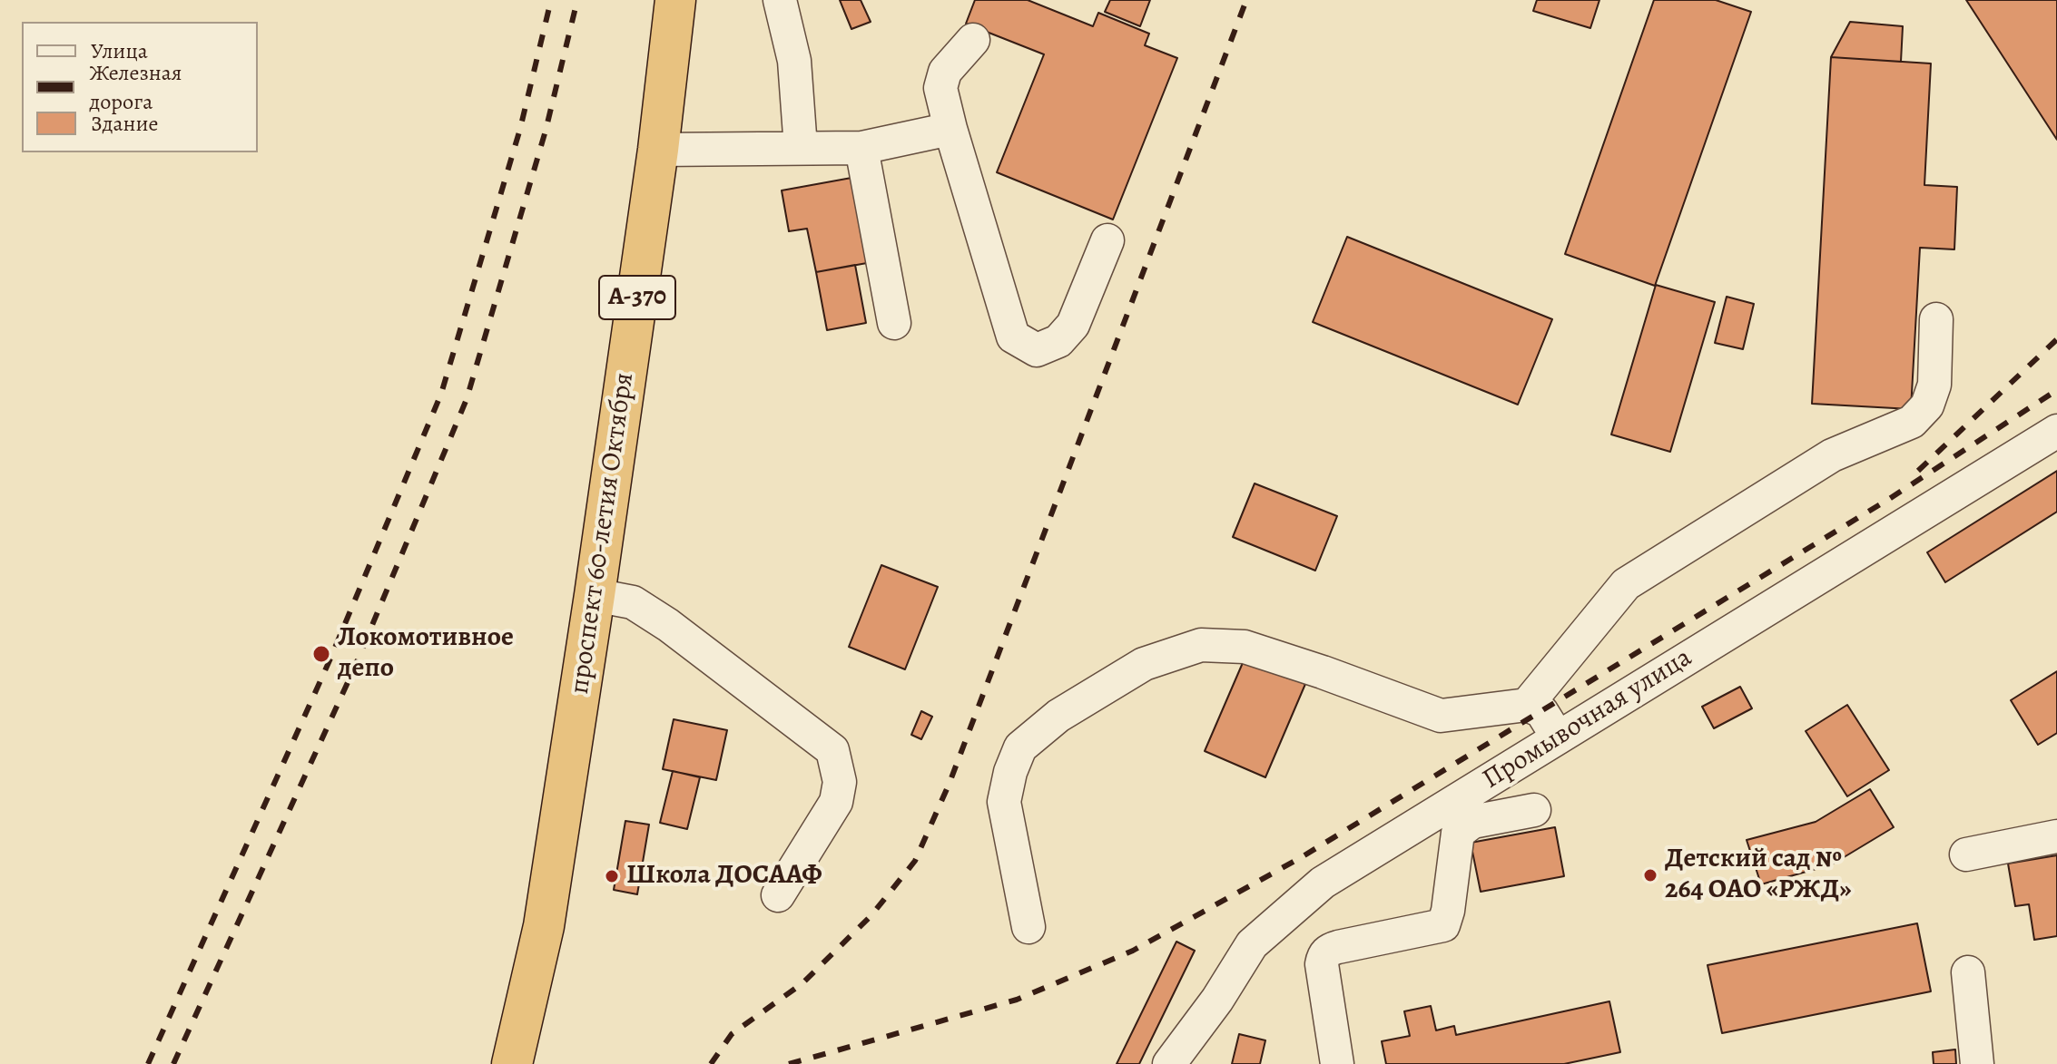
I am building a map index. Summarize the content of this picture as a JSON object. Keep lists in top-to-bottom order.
{
  "streets": {
    "highway": ["А-370", "проспект 60-летия Октября"],
    "street": ["Промывочная улица"]
  },
  "places": ["Локомотивное депо", "Детский сад № 264 ОАО «РЖД»", "Школа ДОСААФ"],
  "legend": ["Улица", "Железная дорога", "Здание"]
}
